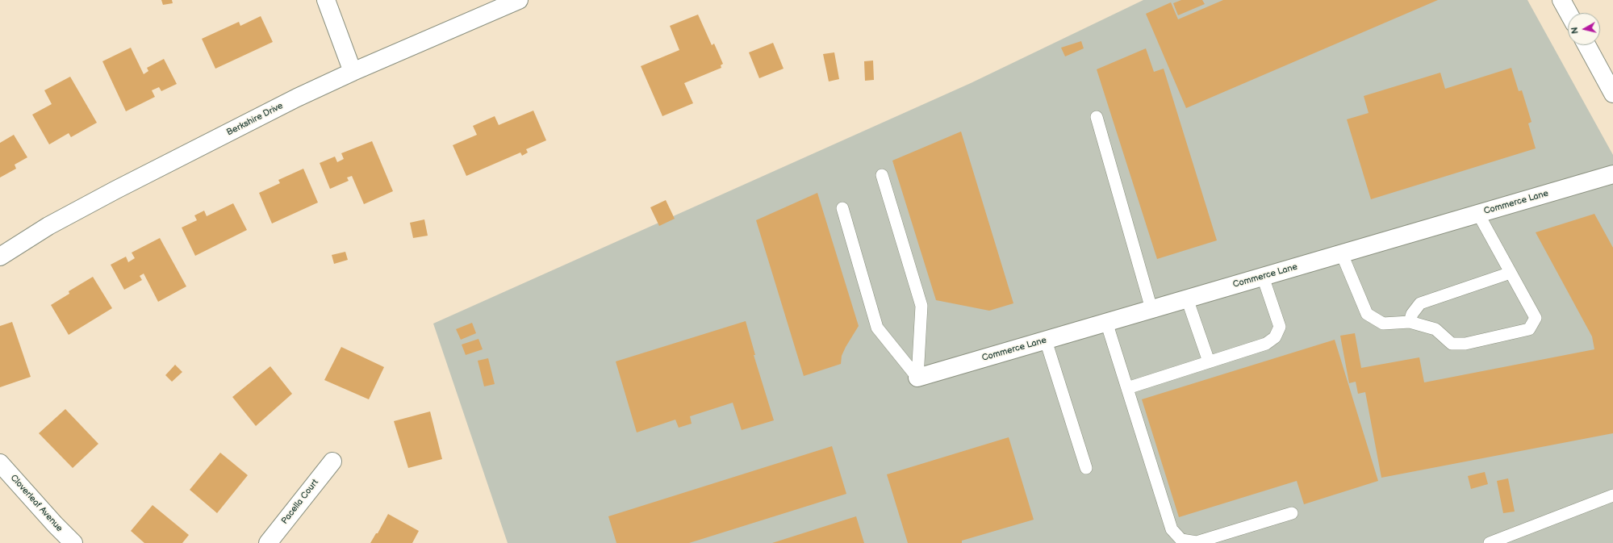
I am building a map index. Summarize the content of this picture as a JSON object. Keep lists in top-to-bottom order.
{
  "streets": {
    "street": [
      "Berkshire Drive",
      "Commerce Lane",
      "Pacella Court",
      "Cloverleaf Avenue"
    ]
  },
  "north": "left"
}
